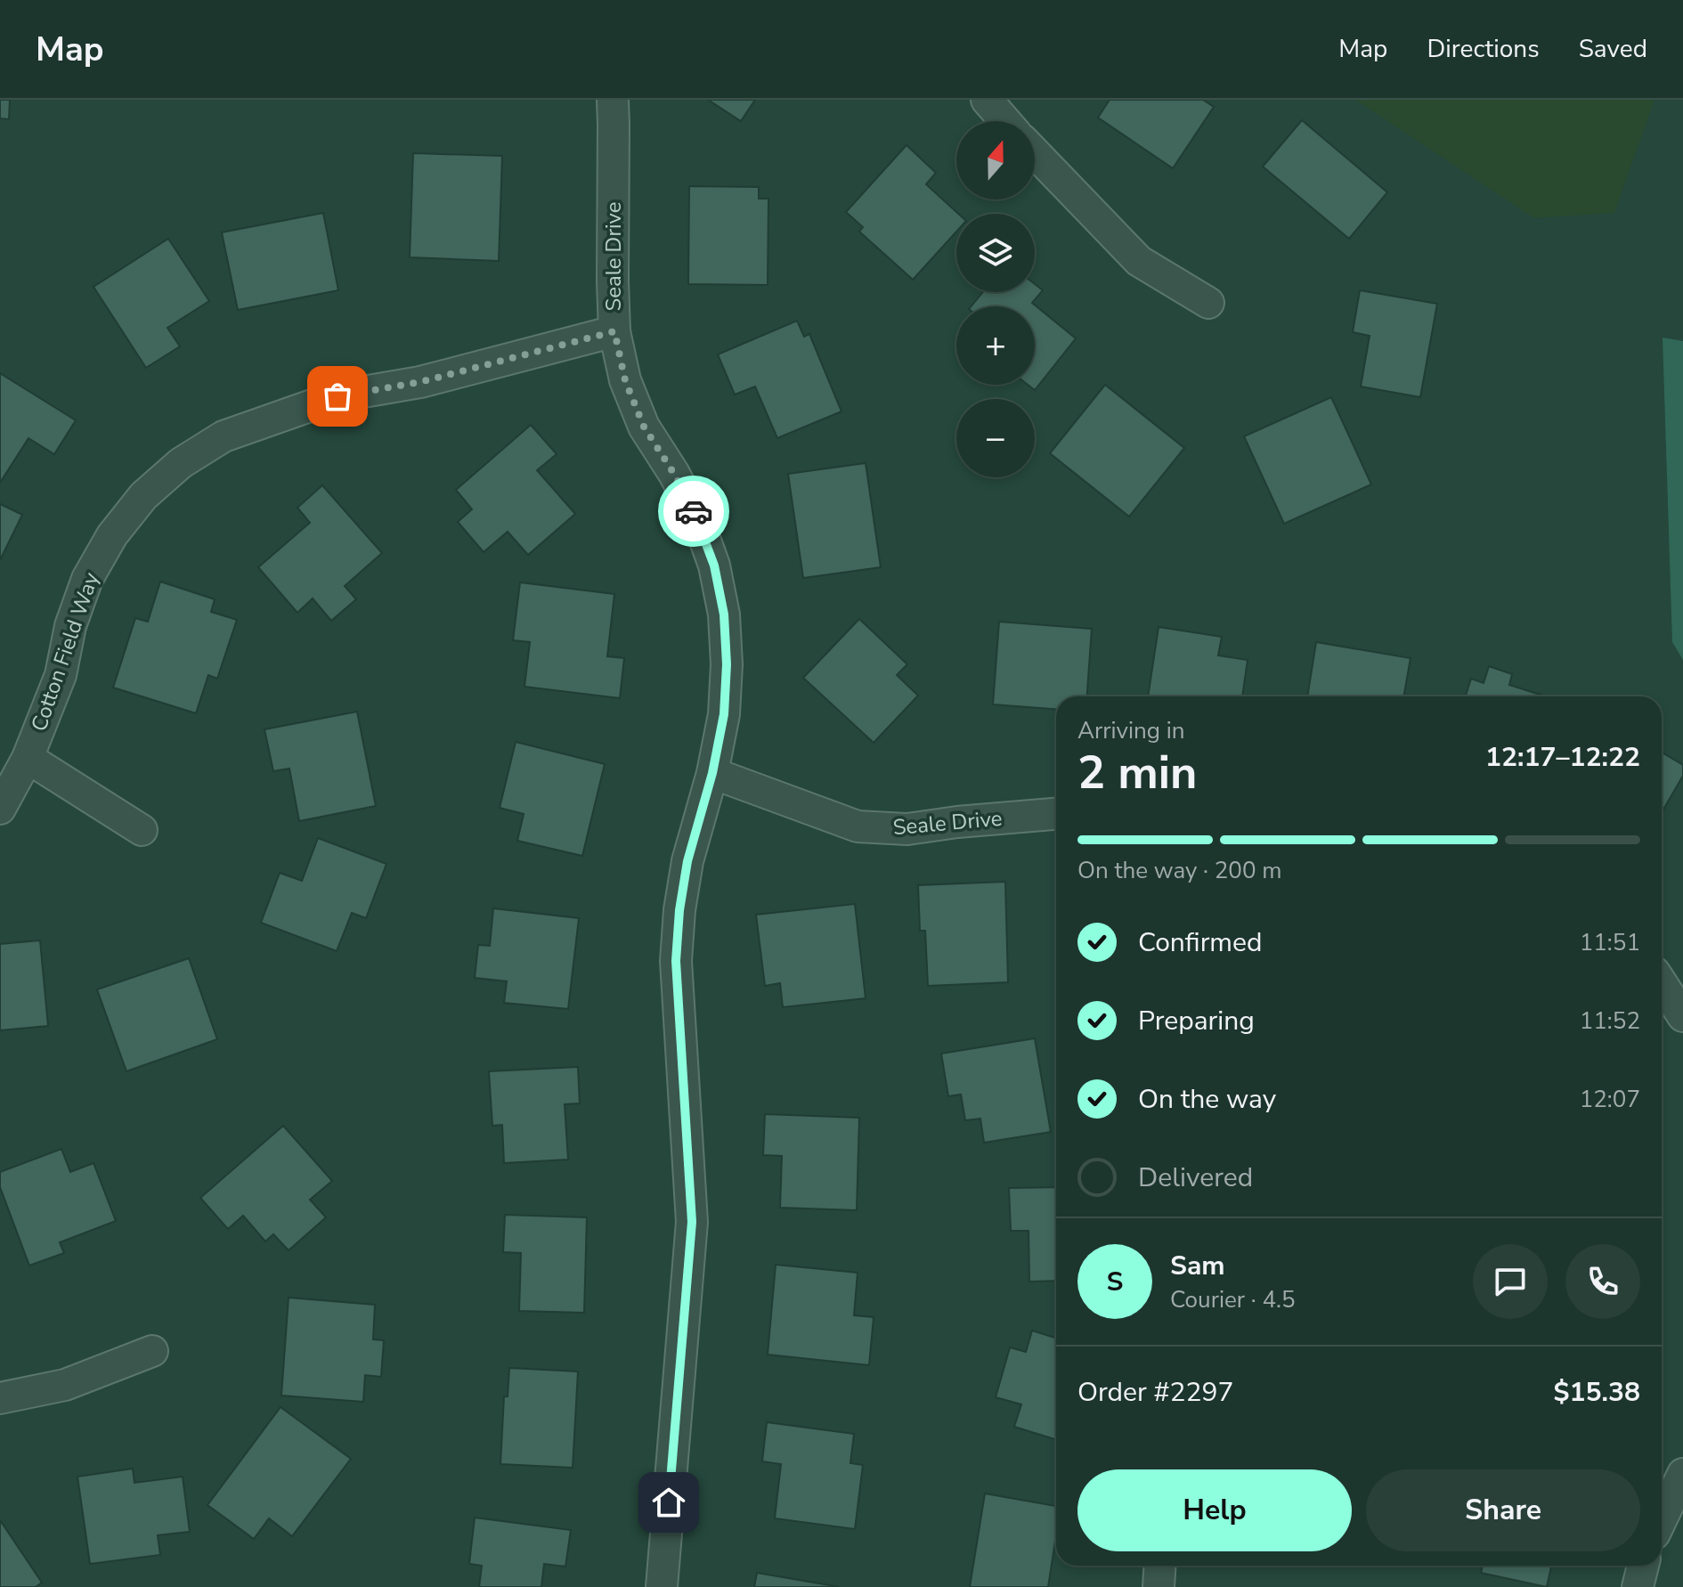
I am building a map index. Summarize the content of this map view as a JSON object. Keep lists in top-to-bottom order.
{
  "streets": {
    "street": ["Seale Drive", "Cotton Field Way"]
  },
  "crossings": [
    ["Seale Drive", "Cotton Field Way"]
  ],
  "north": "top",
  "page": {
    "header": "Map",
    "nav": ["Map", "Directions", "Saved"],
    "map_buttons": ["+", "−"],
    "heading": ["2 min", "Arriving in", "12:17–12:22"],
    "panel": [
      "Sam",
      "Courier · 4.5",
      "Order #2297",
      "$15.38"
    ],
    "bar": "On the way · 200 m",
    "list": [
      ["Confirmed", "11:51"],
      ["Preparing", "11:52"],
      ["On the way", "12:07"],
      "Delivered"
    ],
    "round": "S",
    "buttons": ["Help", "Share"]
  }
}
